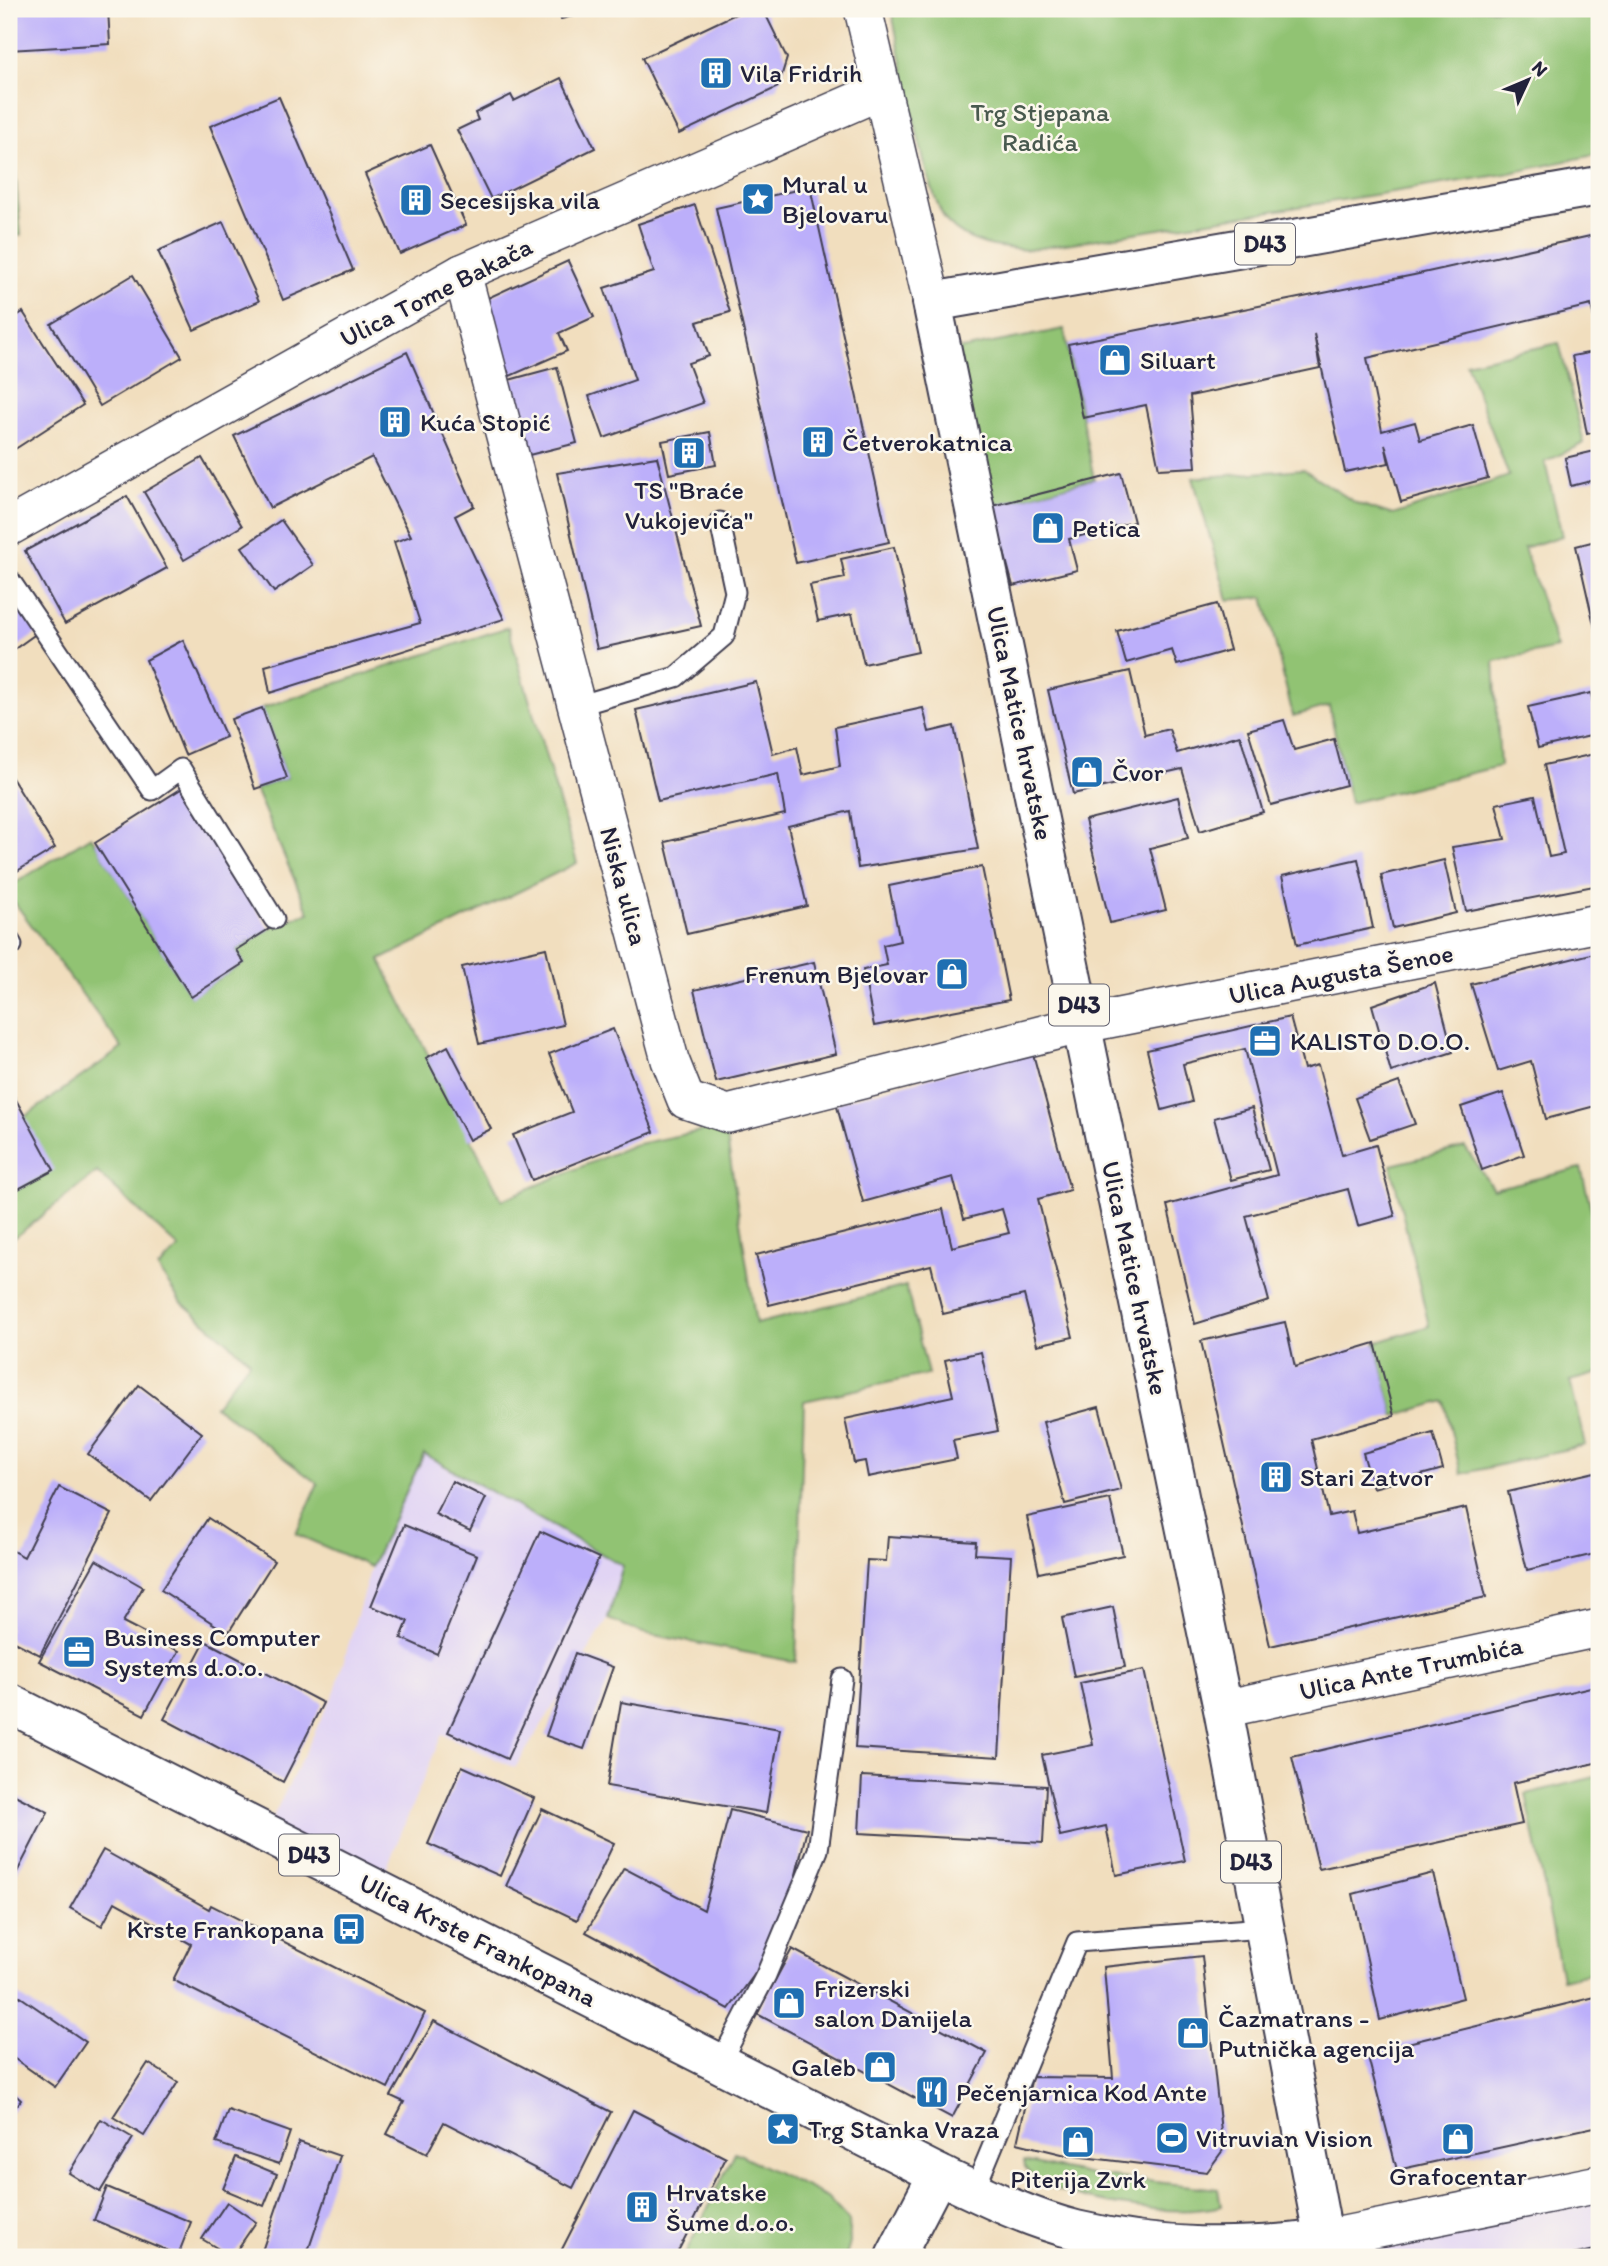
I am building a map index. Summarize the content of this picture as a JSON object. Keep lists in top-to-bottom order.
{
  "streets": {
    "main road": ["D43", "Ulica Matice hrvatske", "Ulica Krste Frankopana"],
    "street": [
      "Ulica Tome Bakača",
      "Niska ulica",
      "Ulica Augusta Šenoe",
      "Ulica Ante Trumbića"
    ]
  },
  "crossings": [
    ["D43", "Ulica Matice hrvatske"],
    ["D43", "Ulica Krste Frankopana"],
    ["Ulica Tome Bakača", "Niska ulica"],
    ["Ulica Matice hrvatske", "Niska ulica"],
    ["Ulica Matice hrvatske", "Ulica Augusta Šenoe"],
    ["Ulica Matice hrvatske", "Ulica Ante Trumbića"],
    ["Niska ulica", "Ulica Augusta Šenoe"]
  ],
  "parks": ["Trg Stjepana Radića"],
  "places": {
    "building": [
      "Vila Fridrih",
      "Secesijska vila",
      "Kuća Stopić",
      "Četverokatnica",
      "TS \"Braće Vukojevića\"",
      "Stari Zatvor",
      "Hrvatske Šume d.o.o."
    ],
    "place": ["Mural u Bjelovaru", "Trg Stanka Vraza"],
    "shop": [
      "Siluart",
      "Petica",
      "Čvor",
      "Frenum Bjelovar",
      "Frizerski salon Danijela",
      "Čazmatrans - Putnička agencija",
      "Galeb",
      "Grafocentar",
      "Piterija Zvrk"
    ],
    "office": ["KALISTO D.O.O.", "Business Computer Systems d.o.o."],
    "bus stop": ["Krste Frankopana"],
    "restaurant": ["Pečenjarnica Kod Ante"],
    "sports": ["Vitruvian Vision"]
  },
  "north": "top right"
}
